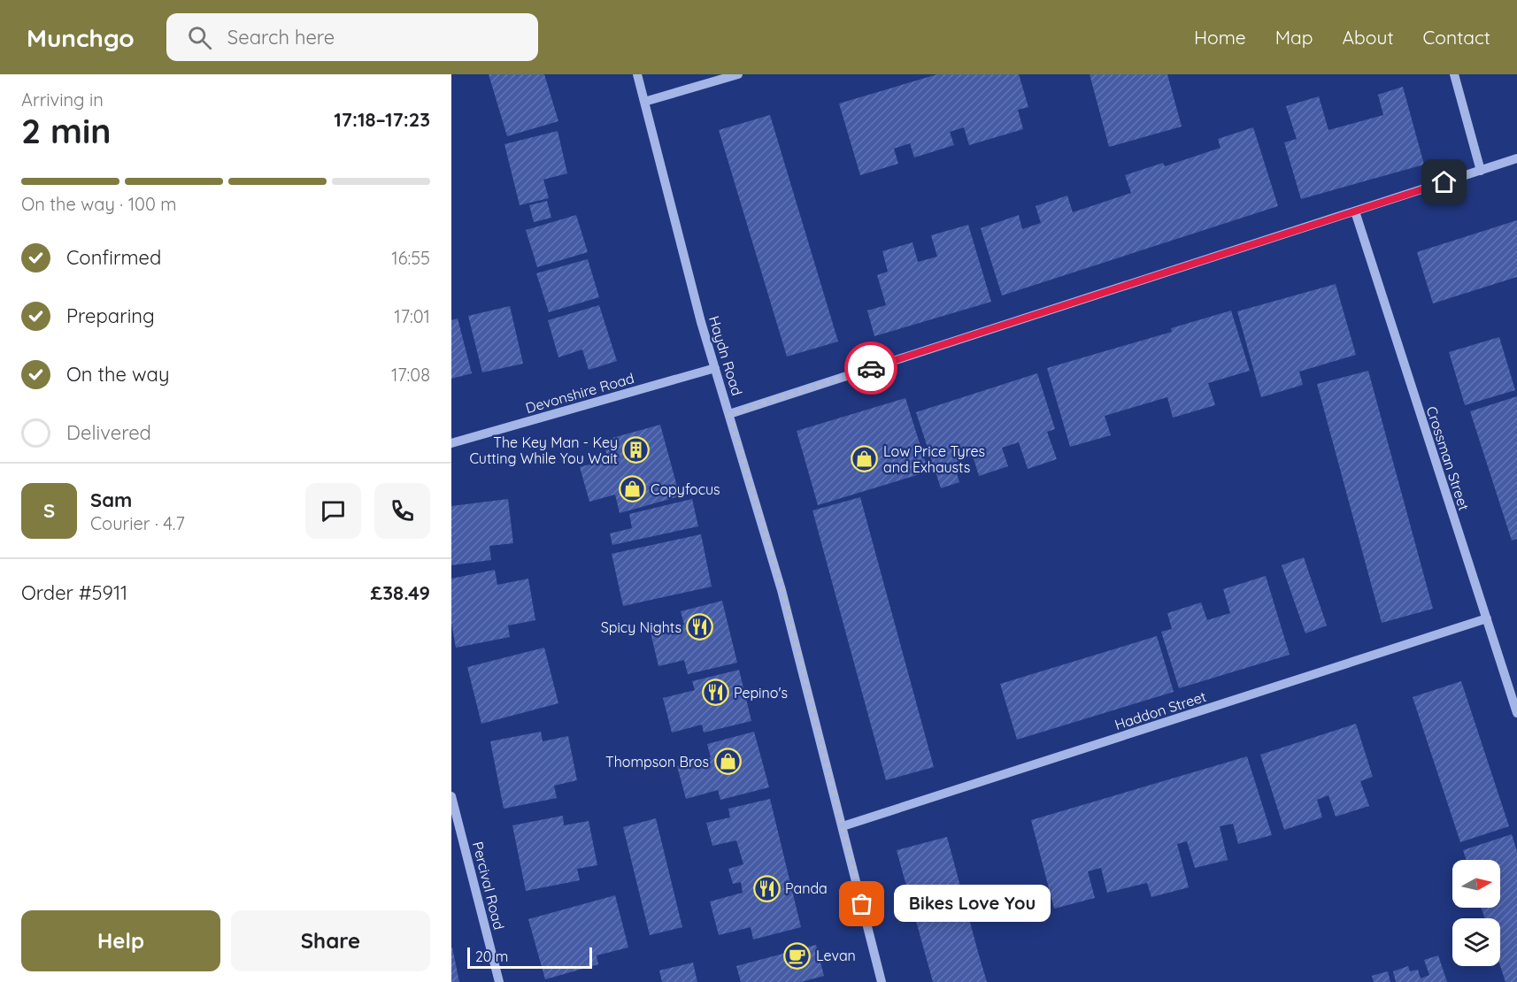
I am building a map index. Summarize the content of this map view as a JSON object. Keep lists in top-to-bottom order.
{
  "streets": {
    "street": [
      "Haydn Road",
      "Devonshire Road",
      "Crossman Street",
      "Haddon Street",
      "Percival Road"
    ]
  },
  "crossings": [
    ["Haydn Road", "Devonshire Road"],
    ["Haydn Road", "Haddon Street"],
    ["Crossman Street", "Haddon Street"]
  ],
  "places": {
    "building": ["The Key Man - Key Cutting While You Wait"],
    "shop": ["Low Price Tyres and Exhausts", "Copyfocus", "Thompson Bros"],
    "restaurant": ["Spicy Nights", "Pepino's", "Panda"],
    "other": ["Bikes Love You"],
    "cafe": ["Levan"]
  },
  "scale_bar": "20 m",
  "north": "right",
  "page": {
    "header": "Munchgo",
    "search": "Search here",
    "nav": [
      "Home",
      "Map",
      "About",
      "Contact"
    ],
    "heading": ["2 min", "Arriving in", "17:18–17:23"],
    "panel": [
      "Sam",
      "Courier · 4.7",
      "Order #5911",
      "£38.49"
    ],
    "bar": "On the way · 100 m",
    "list": [
      ["Confirmed", "16:55"],
      ["Preparing", "17:01"],
      ["On the way", "17:08"],
      "Delivered"
    ],
    "round": "S",
    "bubble": "Bikes Love You",
    "buttons": ["Help", "Share"],
    "scale": "20 m"
  }
}
